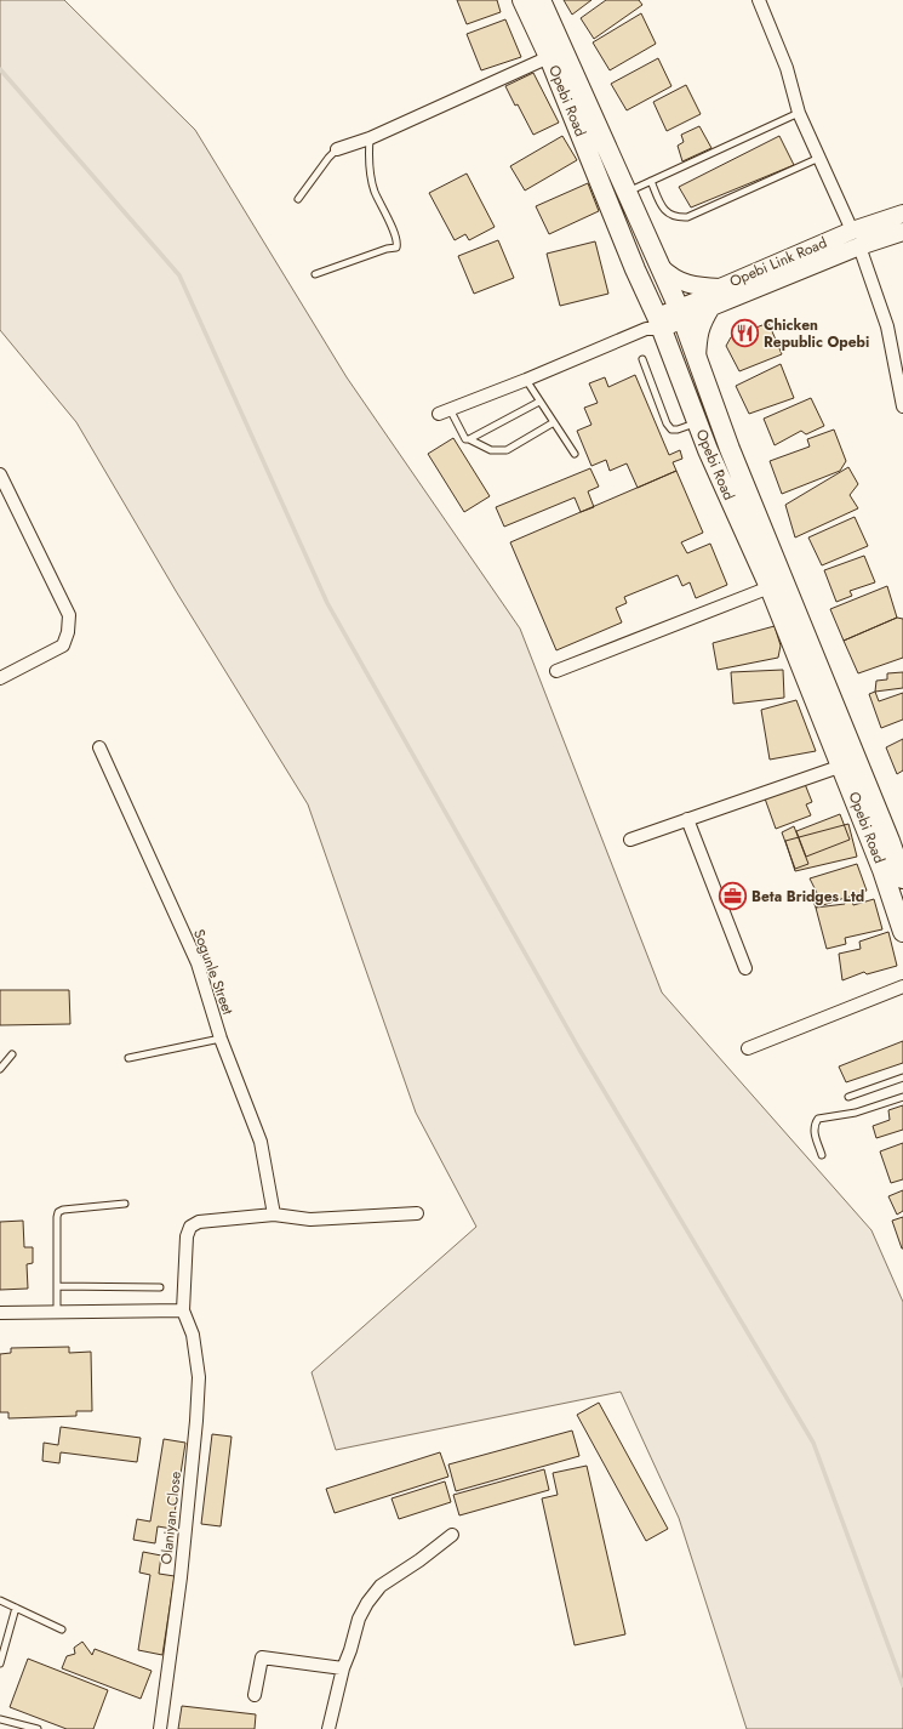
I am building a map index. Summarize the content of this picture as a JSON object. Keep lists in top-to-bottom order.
{
  "streets": {
    "main road": ["Opebi Road", "Opebi Link Road"],
    "street": ["Sogunle Street", "Olaniyan Close"]
  },
  "crossings": [
    ["Opebi Road", "Opebi Link Road"]
  ],
  "places": {
    "restaurant": ["Chicken Republic Opebi"],
    "office": ["Beta Bridges Ltd"]
  }
}
